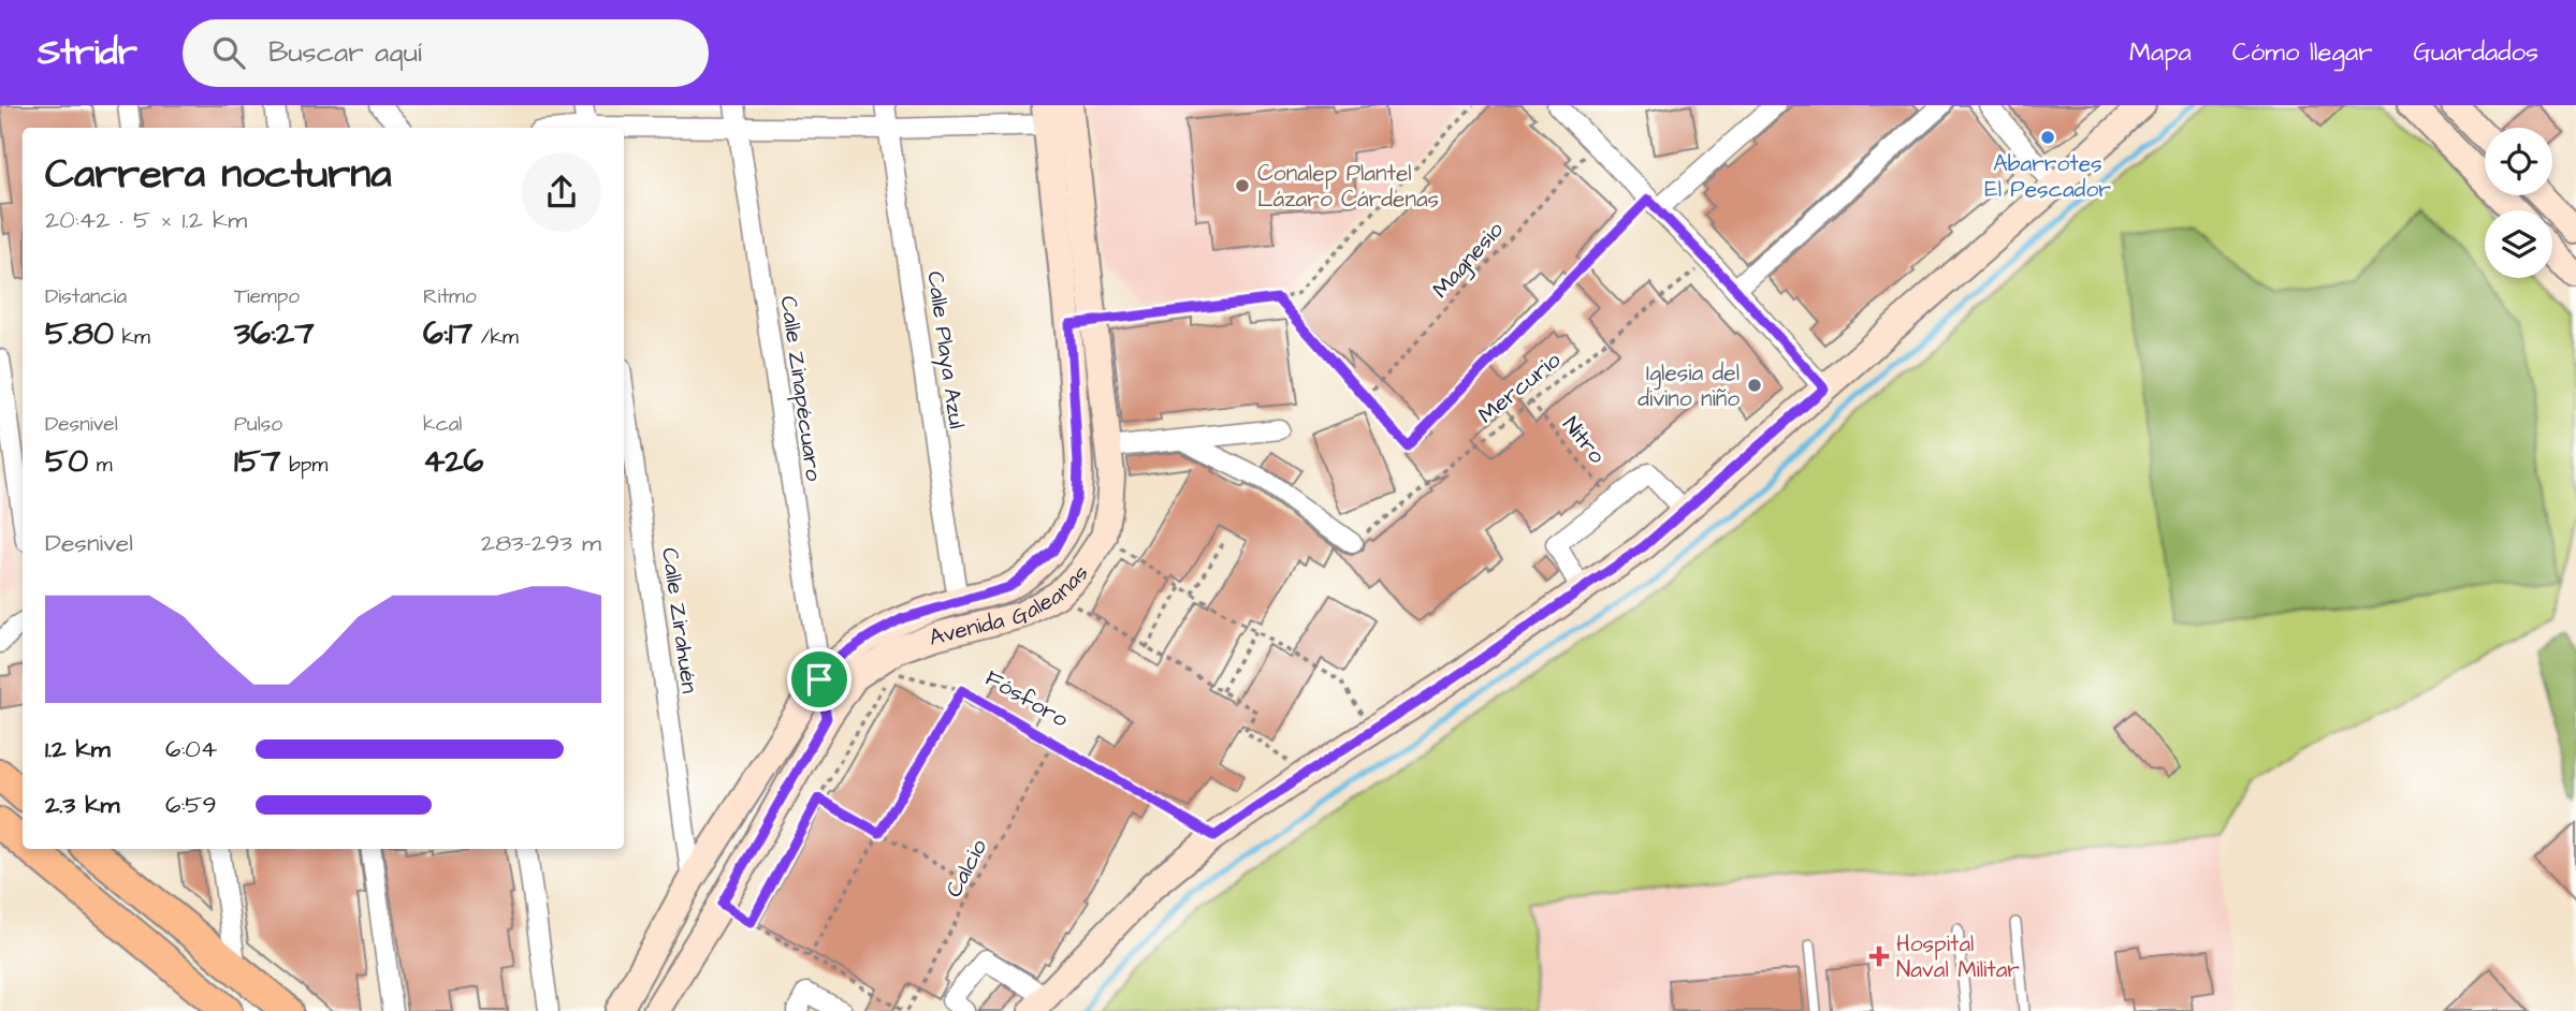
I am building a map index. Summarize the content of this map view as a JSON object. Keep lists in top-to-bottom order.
{
  "streets": {
    "street": [
      "Calle Playa Azul",
      "Calle Zinapécuaro",
      "Avenida Galeanas",
      "Calle Zirahuén"
    ],
    "path": [
      "Magnesio",
      "Mercurio",
      "Nitro",
      "Fósforo",
      "Calcio"
    ]
  },
  "crossings": [
    ["Calle Playa Azul", "Avenida Galeanas"],
    ["Mercurio", "Nitro"],
    ["Calle Zinapécuaro", "Avenida Galeanas"],
    ["Avenida Galeanas", "Calle Zirahuén"],
    ["Avenida Galeanas", "Calcio"],
    ["Fósforo", "Calcio"]
  ],
  "places": {
    "other": ["Abarrotes El Pescador", "Conalep Plantel Lázaro Cárdenas", "Iglesia del divino niño"],
    "health": ["Hospital Naval Militar"]
  },
  "page": {
    "header": "Stridr",
    "search": "Buscar aquí",
    "nav": ["Mapa", "Cómo llegar", "Guardados"],
    "heading": ["Carrera nocturna", "20:42 · 5 × 1.2 km"],
    "stats": [
      ["Distancia", "5.80 km"],
      ["Tiempo", "36:27"],
      ["Ritmo", "6:17 /km"],
      ["Desnivel", "50 m"],
      ["Pulso", "157 bpm"],
      ["kcal", "426"]
    ],
    "chart": ["Desnivel", "283–293 m"],
    "list": [
      {
        "name": "1.2 km",
        "note": "6:04"
      },
      {
        "name": "2.3 km",
        "note": "6:59"
      }
    ]
  }
}
